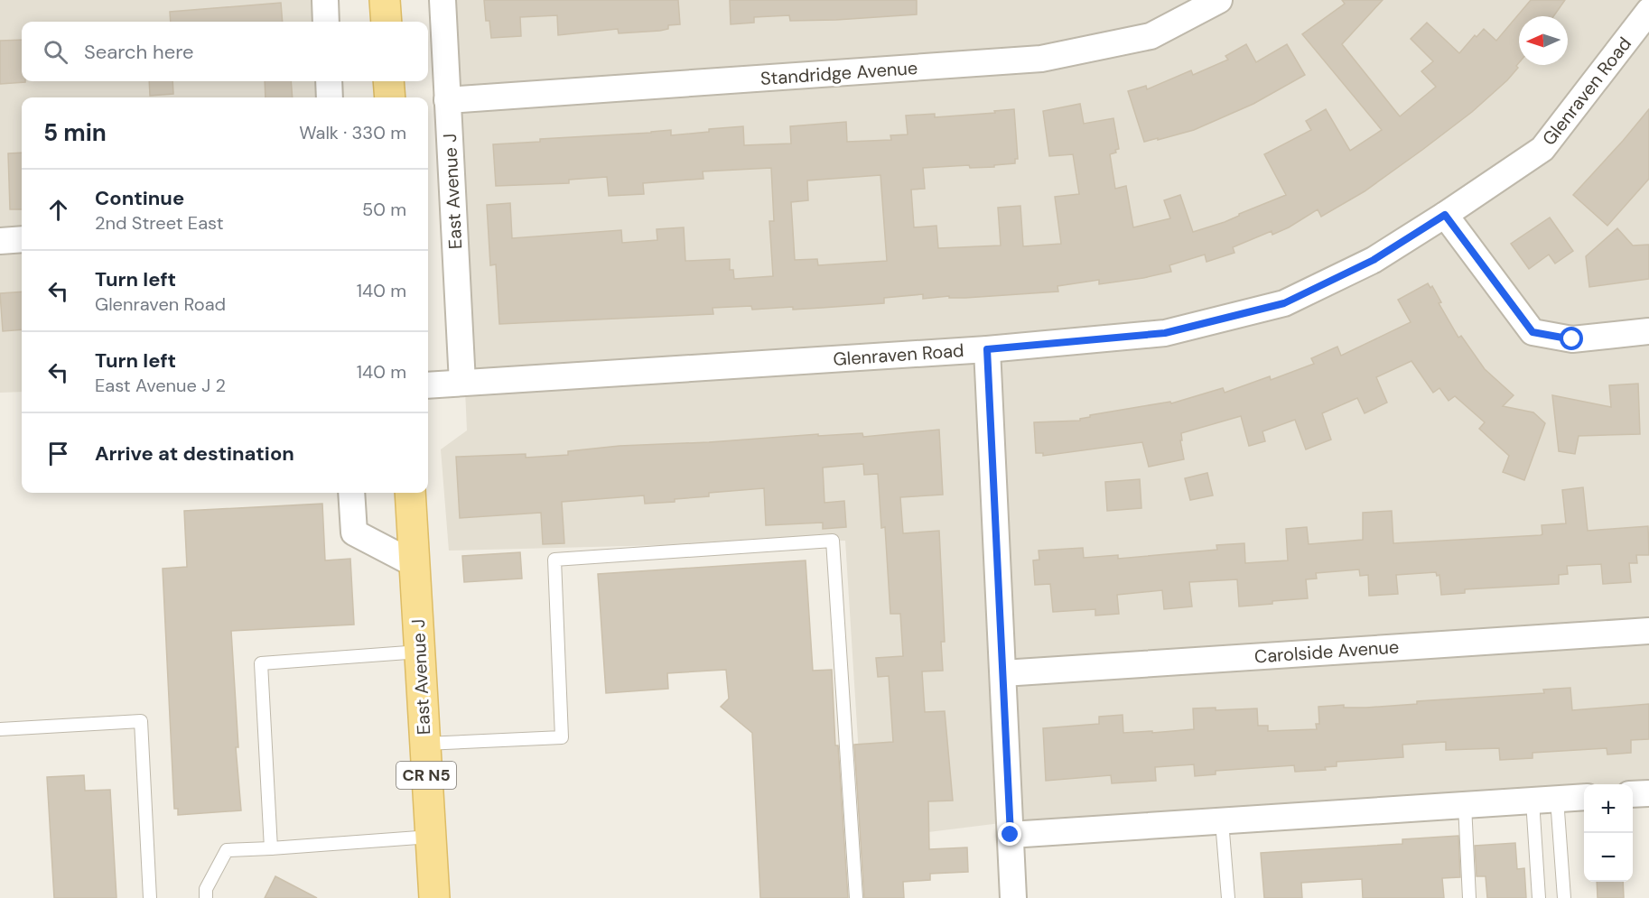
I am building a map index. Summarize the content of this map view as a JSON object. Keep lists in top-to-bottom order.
{
  "streets": {
    "main road": ["East Avenue J", "CR N5"],
    "street": ["Standridge Avenue", "Glenraven Road", "Carolside Avenue"]
  },
  "crossings": [
    ["Standridge Avenue", "East Avenue J"],
    ["Glenraven Road", "East Avenue J"]
  ],
  "north": "left",
  "page": {
    "search": "Search here",
    "heading": ["5 min", "Walk · 330 m"],
    "list": [
      ["Continue", "2nd Street East", "50 m"],
      ["Turn left", "Glenraven Road", "140 m"],
      ["Turn left", "East Avenue J 2", "140 m"],
      "Arrive at destination"
    ],
    "map_buttons": ["+", "−"]
  }
}
